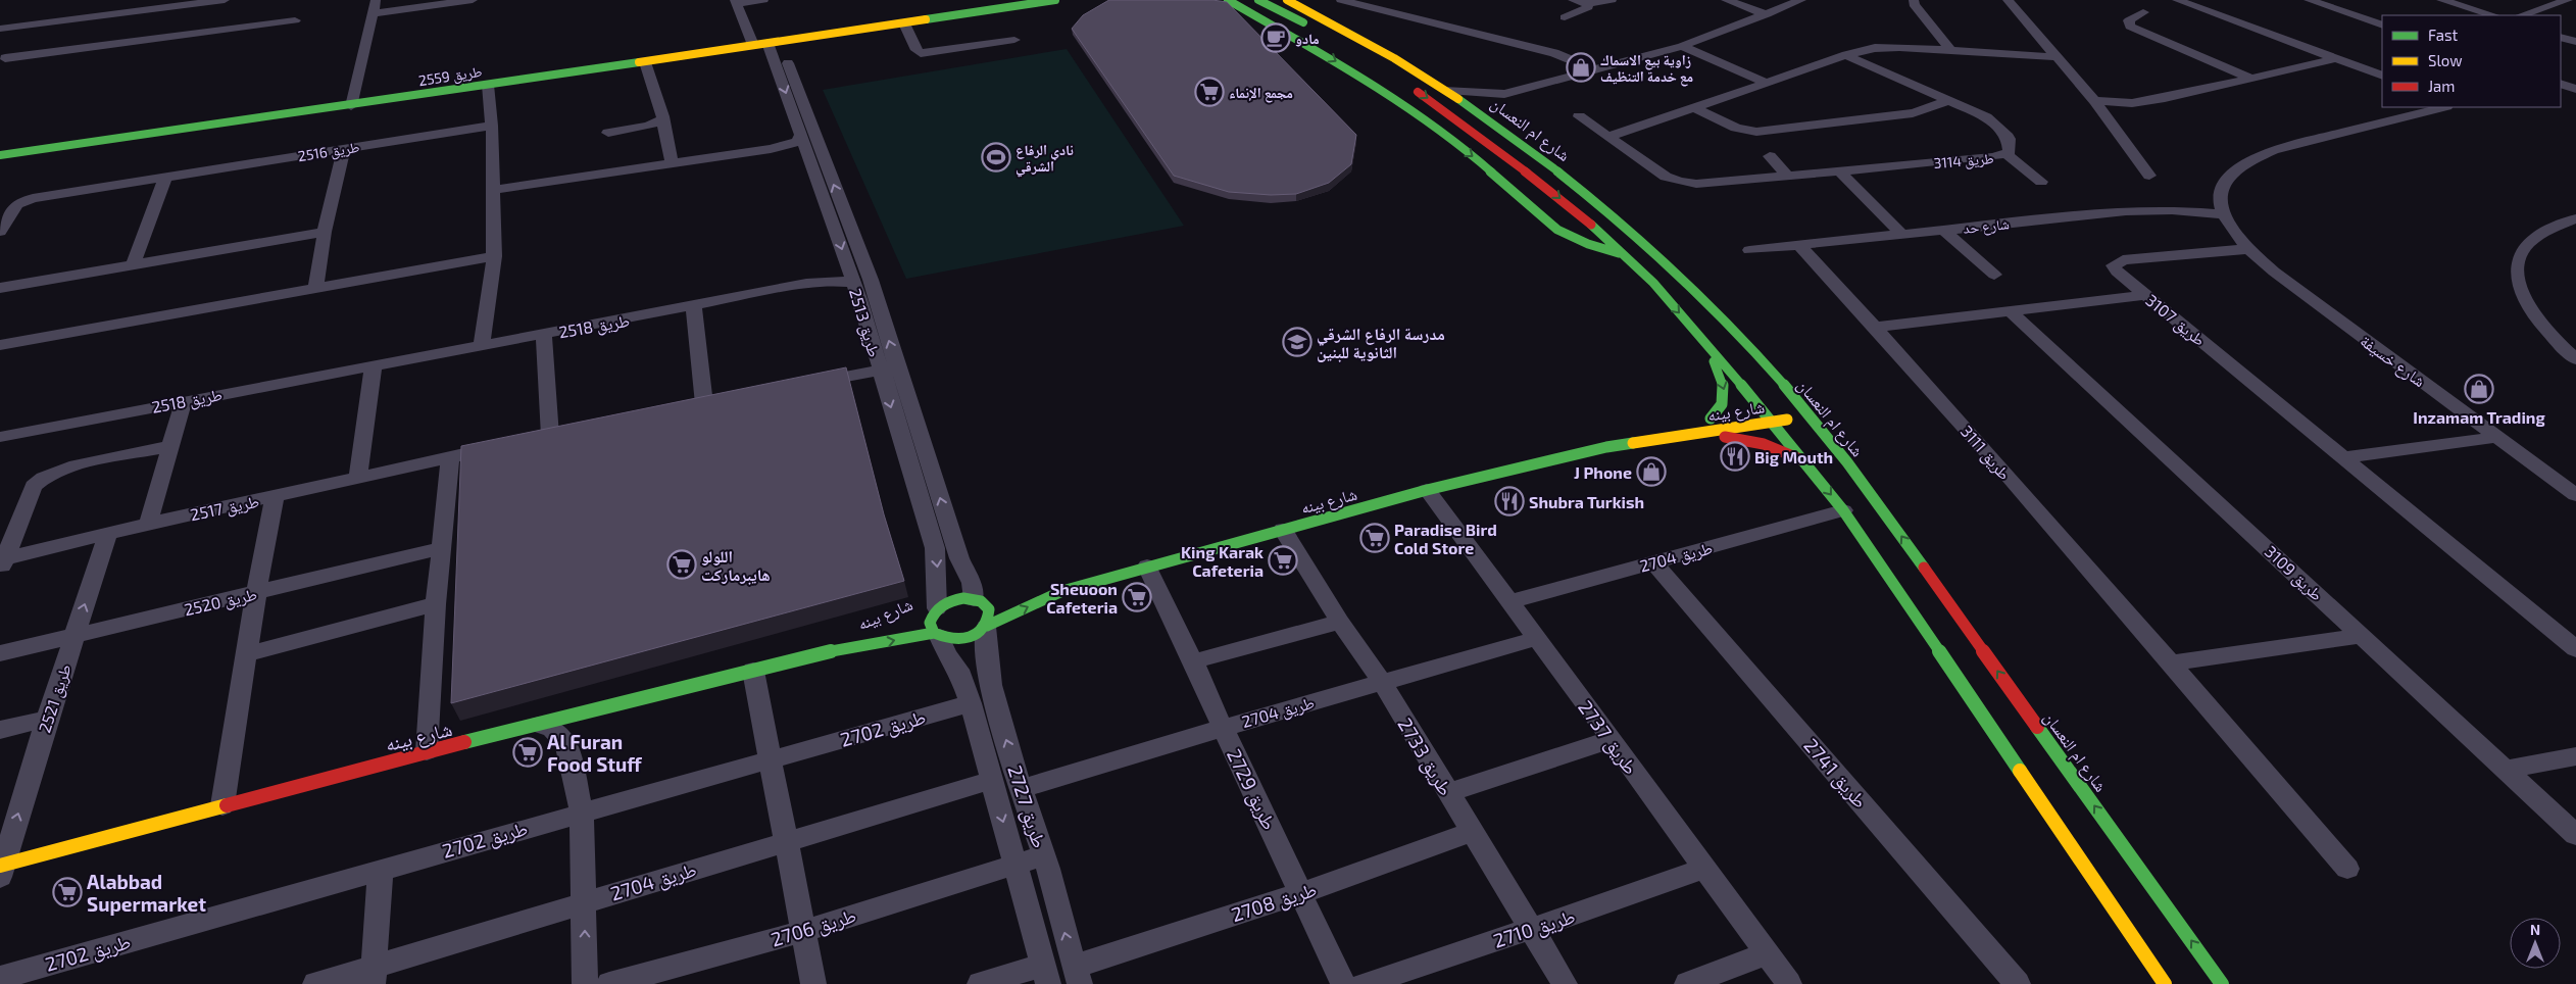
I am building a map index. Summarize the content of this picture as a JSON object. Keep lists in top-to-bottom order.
{
  "streets": {
    "street": [
      "طريق 2559",
      "شارع ام النعسان",
      "طريق 2516",
      "طريق 3114",
      "شارع حد",
      "طريق 3107",
      "طريق 2513",
      "طريق 2518",
      "شارع خسيفة",
      "شارع بينه",
      "طريق 3111",
      "طريق 2517",
      "طريق 2704",
      "طريق 3109",
      "طريق 2520",
      "طريق 2521",
      "طريق 2702",
      "طريق 2737",
      "طريق 2733",
      "طريق 2741",
      "طريق 2729",
      "طريق 2727",
      "طريق 2708",
      "طريق 2706",
      "طريق 2710"
    ]
  },
  "crossings": [
    ["طريق 2559", "طريق 2513"],
    ["شارع ام النعسان", "شارع بينه"],
    ["شارع حد", "شارع خسيفة"],
    ["شارع حد", "طريق 3111"],
    ["طريق 3107", "شارع خسيفة"],
    ["طريق 2513", "طريق 2518"],
    ["طريق 2513", "شارع بينه"],
    ["طريق 2513", "طريق 2727"],
    ["شارع بينه", "طريق 2521"],
    ["شارع بينه", "طريق 2737"],
    ["شارع بينه", "طريق 2733"],
    ["شارع بينه", "طريق 2729"],
    ["شارع بينه", "طريق 2727"],
    ["طريق 2517", "طريق 2521"],
    ["طريق 2704", "طريق 2737"],
    ["طريق 2704", "طريق 2733"],
    ["طريق 2704", "طريق 2741"],
    ["طريق 2704", "طريق 2729"],
    ["طريق 2704", "طريق 2727"],
    ["طريق 2520", "طريق 2521"],
    ["طريق 2702", "طريق 2727"],
    ["طريق 2737", "طريق 2710"],
    ["طريق 2733", "طريق 2708"],
    ["طريق 2733", "طريق 2710"],
    ["طريق 2729", "طريق 2708"],
    ["طريق 2727", "طريق 2708"],
    ["طريق 2727", "طريق 2706"]
  ],
  "places": {
    "cafe": ["مادو"],
    "shop": ["زاوية بيع الاسماك مع خدمة التنظيف", "Inzamam Trading", "J Phone"],
    "supermarket": [
      "مجمع الإنماء",
      "Paradise Bird Cold Store",
      "King Karak Cafeteria",
      "اللولو هايبرماركت",
      "Sheuoon Cafeteria",
      "Al Furan Food Stuff",
      "Alabbad Supermarket"
    ],
    "sports": ["نادي الرفاع الشرقي"],
    "school or university": ["مدرسة الرفاع الشرقي الثانوية للبنين"],
    "restaurant": ["Big Mouth", "Shubra Turkish"]
  },
  "legend": ["Fast", "Slow", "Jam"],
  "north": "top"
}
